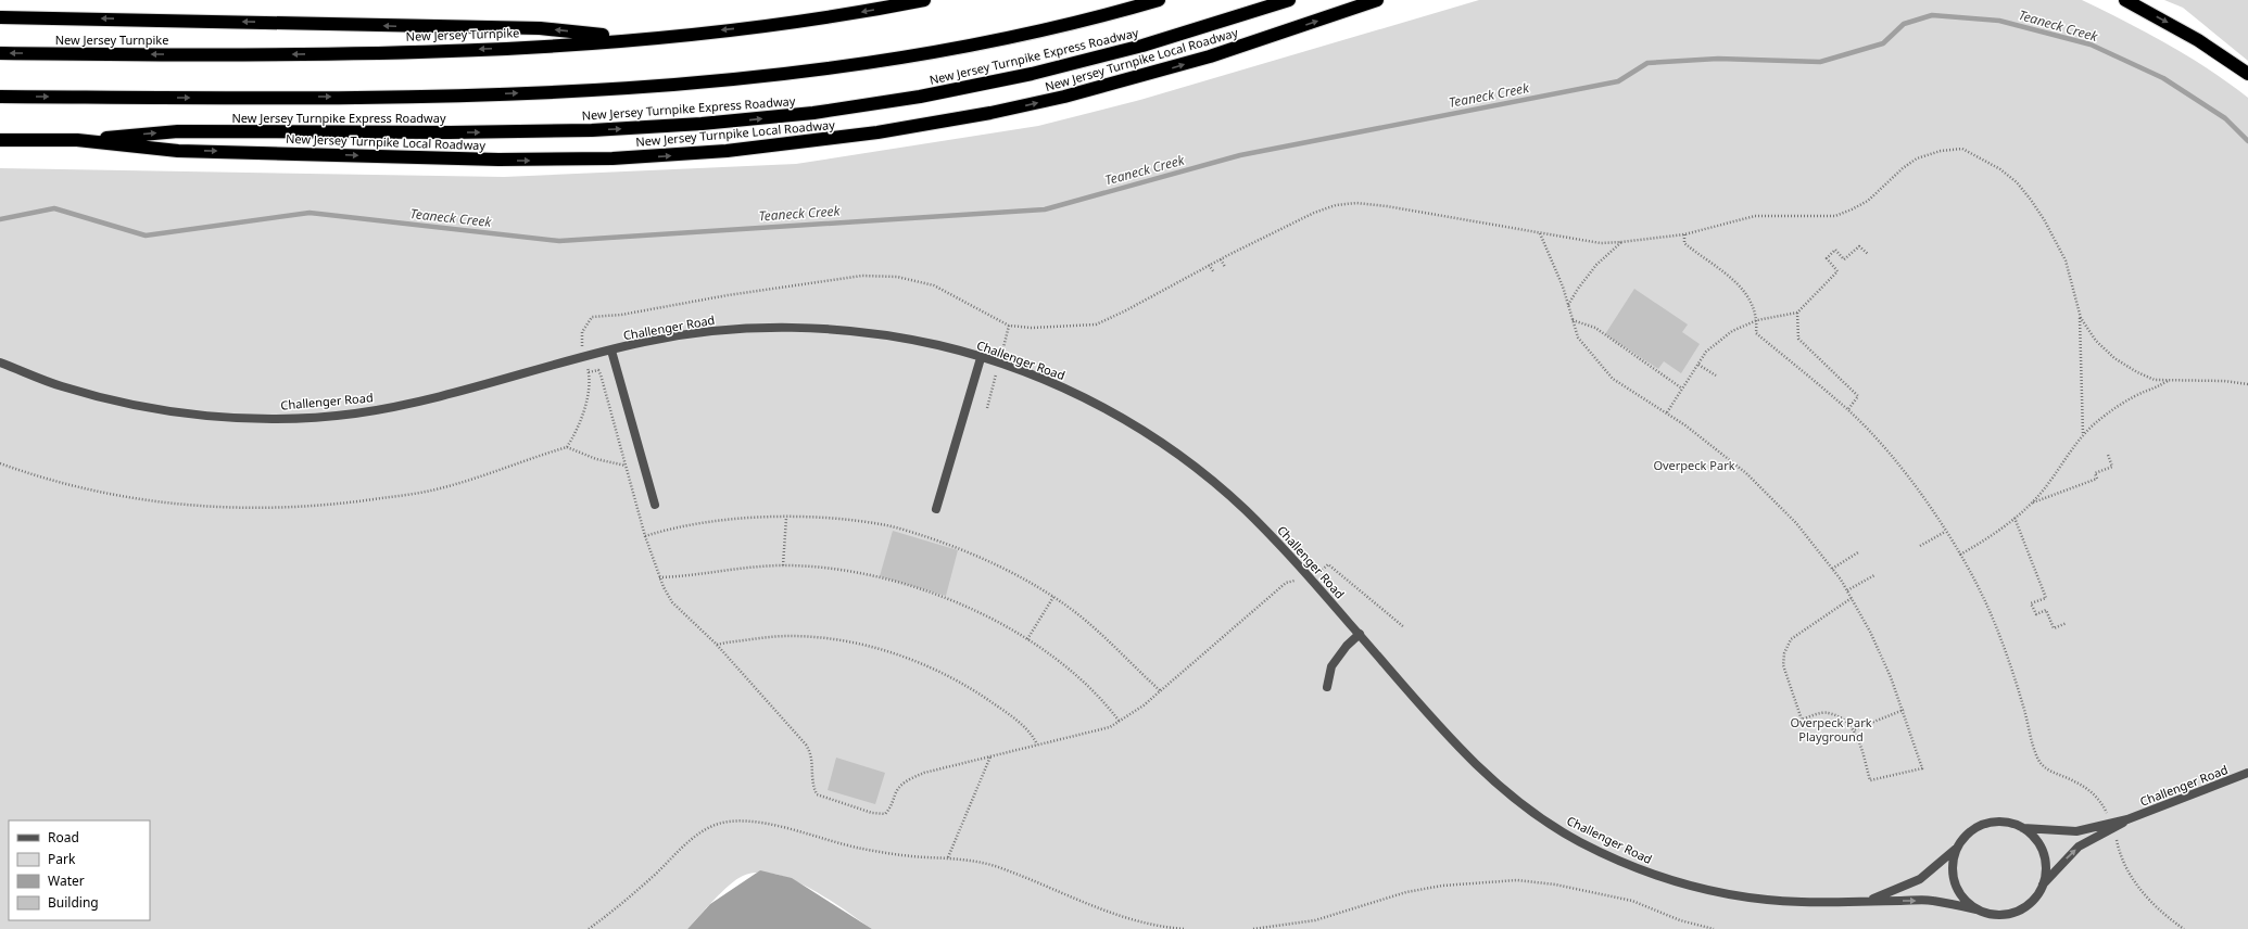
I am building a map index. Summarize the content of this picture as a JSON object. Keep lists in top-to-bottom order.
{
  "streets": {
    "highway": ["New Jersey Turnpike", "New Jersey Turnpike Express Roadway", "New Jersey Turnpike Local Roadway"],
    "street": ["Challenger Road"]
  },
  "crossings": [
    ["New Jersey Turnpike Express Roadway", "New Jersey Turnpike Local Roadway"]
  ],
  "water": ["Teaneck Creek"],
  "parks": ["Overpeck Park", "Overpeck Park Playground"],
  "legend": [
    "Road",
    "Park",
    "Water",
    "Building"
  ]
}
